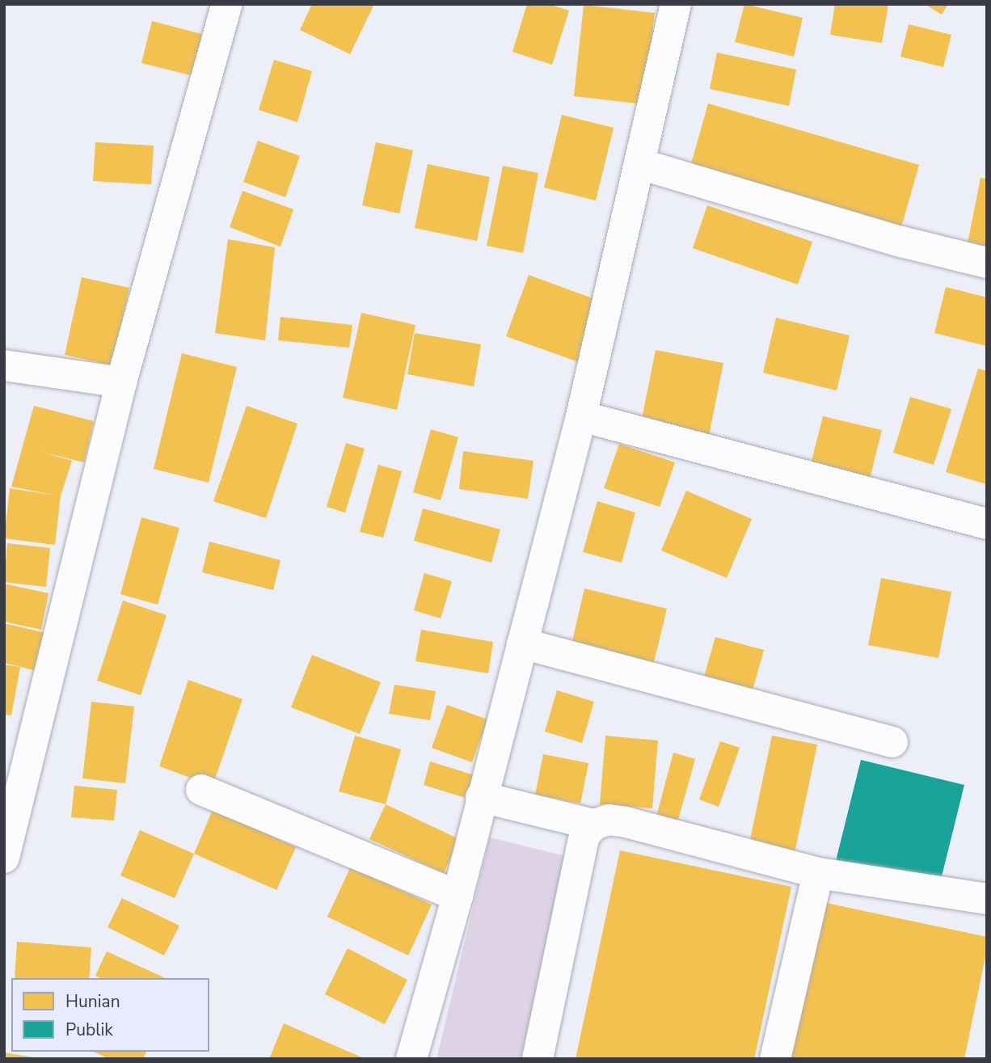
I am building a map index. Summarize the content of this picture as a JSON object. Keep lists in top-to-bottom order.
{
  "legend": ["Hunian", "Publik"]
}
